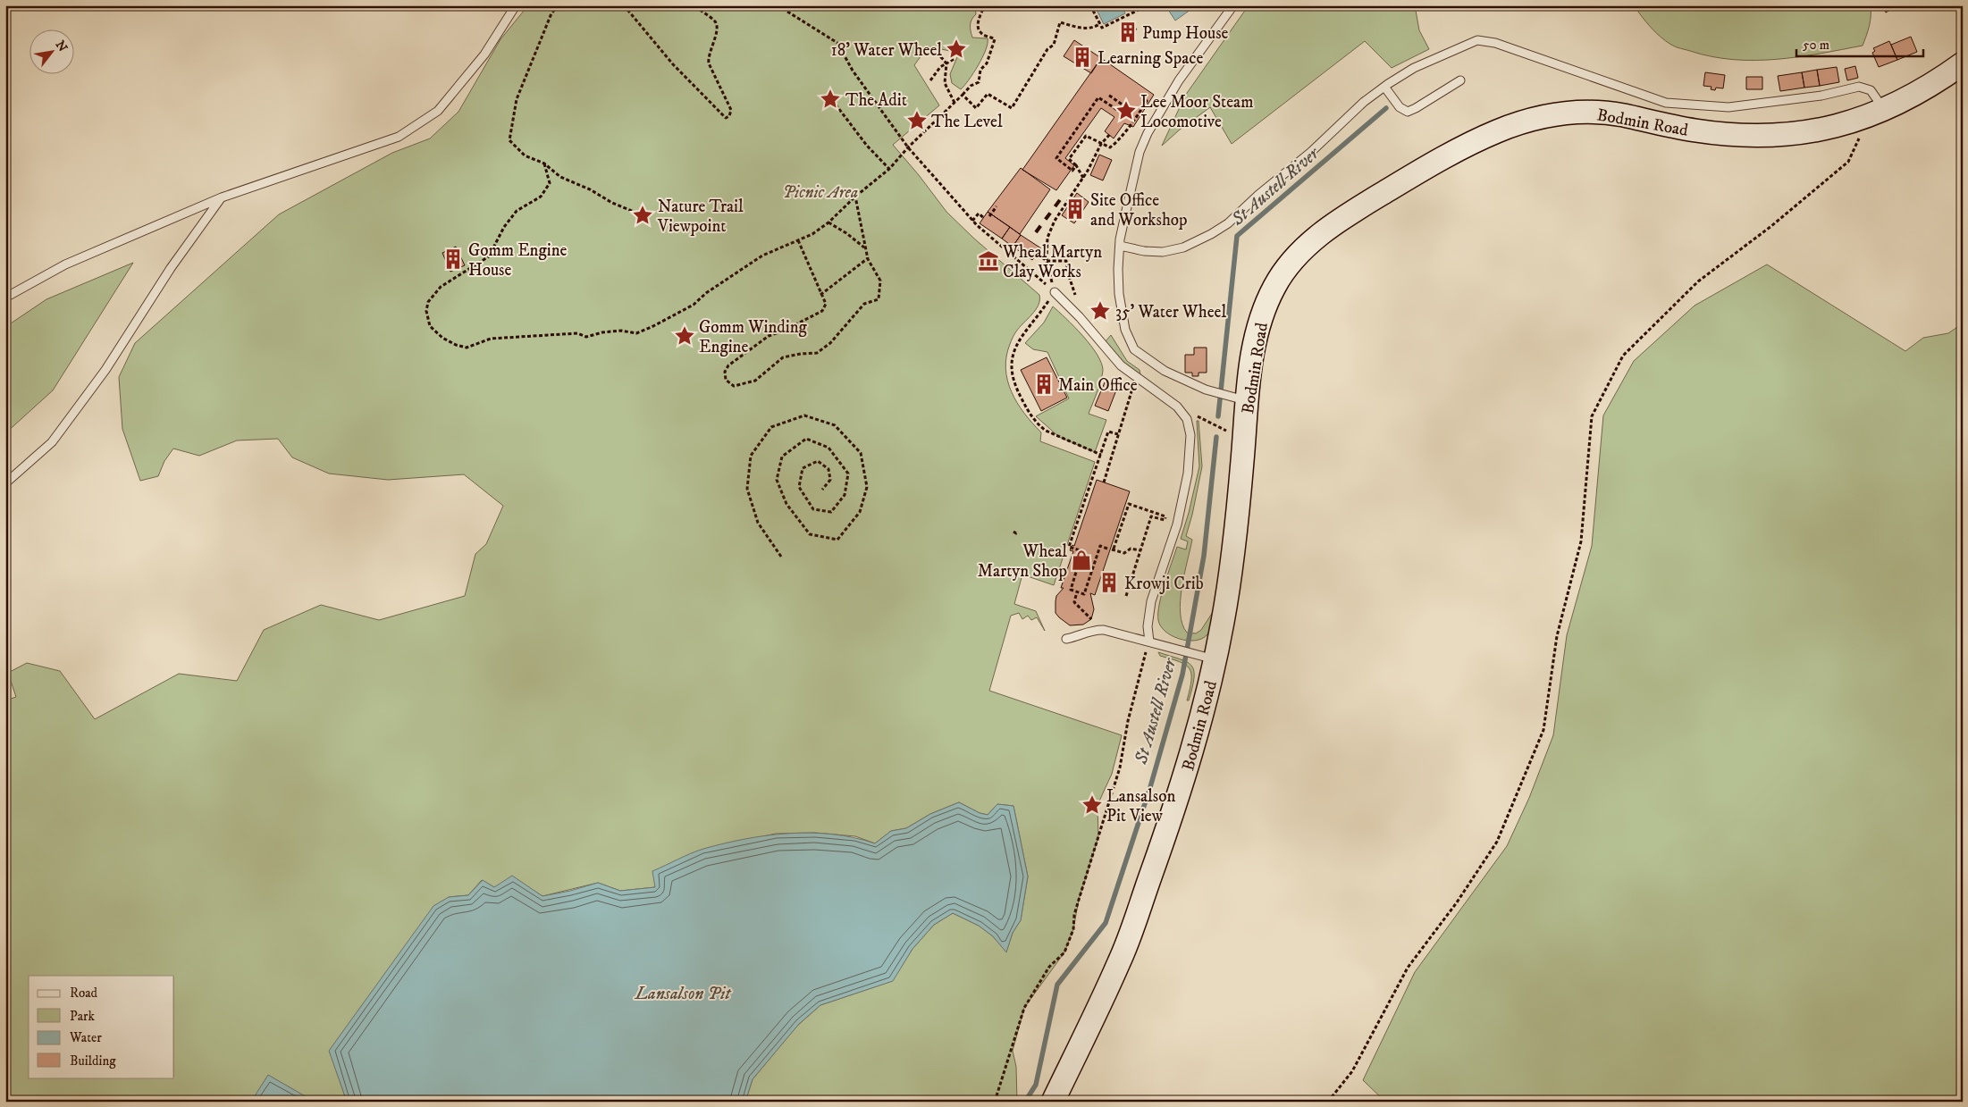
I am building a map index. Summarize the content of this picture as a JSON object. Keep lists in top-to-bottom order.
{
  "streets": {
    "main road": ["Bodmin Road"]
  },
  "water": ["St Austell River", "Lansalson Pit"],
  "parks": ["Picnic Area"],
  "places": {
    "building": [
      "Pump House",
      "Learning Space",
      "Site Office and Workshop",
      "Gomm Engine House",
      "Main Office",
      "Krowji Crib"
    ],
    "place": [
      "18' Water Wheel",
      "The Adit",
      "Lee Moor Steam Locomotive",
      "The Level",
      "Nature Trail Viewpoint",
      "35' Water Wheel",
      "Gomm Winding Engine",
      "Lansalson Pit View"
    ],
    "museum": ["Wheal Martyn Clay Works"],
    "shop": ["Wheal Martyn Shop"]
  },
  "legend": [
    "Road",
    "Park",
    "Water",
    "Building"
  ],
  "scale_bar": "50 m",
  "north": "top right"
}
